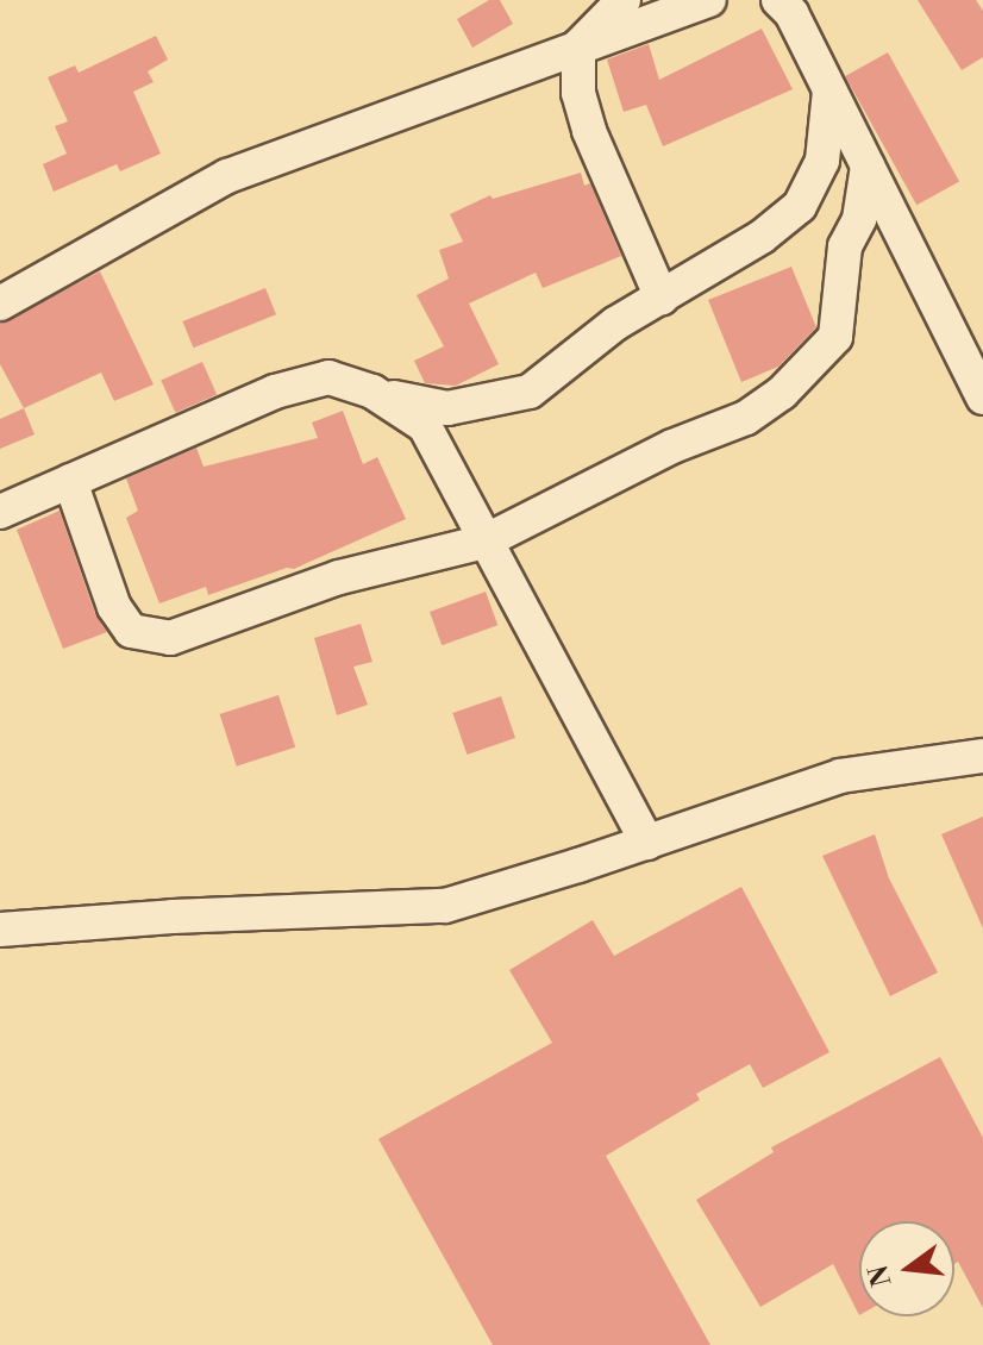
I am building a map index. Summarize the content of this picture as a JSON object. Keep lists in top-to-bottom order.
{
  "north": "left"
}
